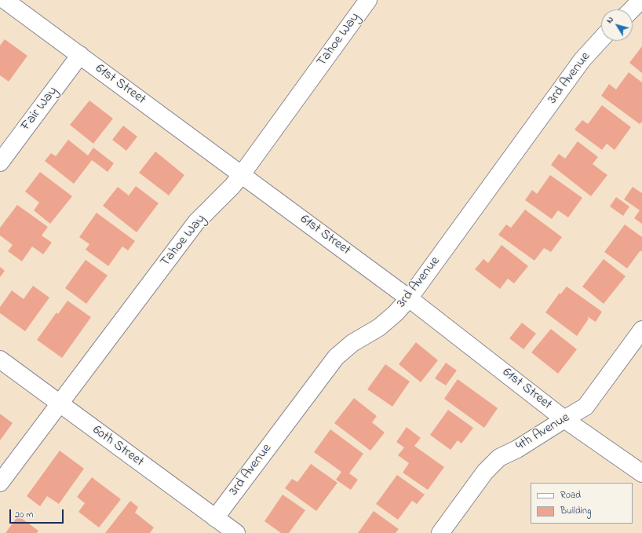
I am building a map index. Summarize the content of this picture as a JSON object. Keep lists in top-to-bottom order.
{
  "streets": {
    "street": [
      "Tahoe Way",
      "3rd Avenue",
      "61st Street",
      "Fair Way",
      "4th Avenue",
      "60th Street"
    ]
  },
  "crossings": [
    ["Tahoe Way", "61st Street"],
    ["Tahoe Way", "60th Street"],
    ["3rd Avenue", "61st Street"],
    ["3rd Avenue", "60th Street"],
    ["61st Street", "Fair Way"],
    ["61st Street", "4th Avenue"]
  ],
  "legend": ["Road", "Building"],
  "scale_bar": "20 m",
  "north": "top left"
}
